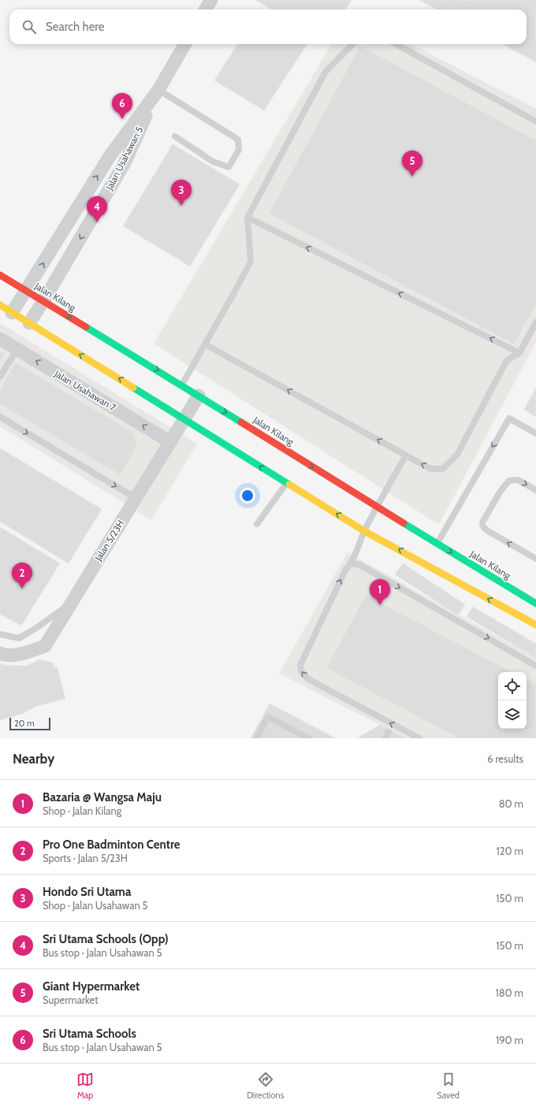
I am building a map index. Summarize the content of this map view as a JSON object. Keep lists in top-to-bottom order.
{
  "streets": {
    "main road": ["Jalan Kilang"],
    "street": ["Jalan Usahawan 5", "Jalan Usahawan 7", "Jalan 5/23H"]
  },
  "crossings": [
    ["Jalan Usahawan 5", "Jalan Kilang"],
    ["Jalan Kilang", "Jalan 5/23H"],
    ["Jalan Usahawan 7", "Jalan 5/23H"]
  ],
  "one_way": ["Jalan Usahawan 7"],
  "scale_bar": "20 m",
  "page": {
    "search": "Search here",
    "pins": [
      "6",
      "5",
      "3",
      "4",
      "2",
      "1"
    ],
    "scale": "20 m",
    "heading": ["Nearby", "6 results"],
    "list": [
      {
        "mark": "1",
        "name": "Bazaria @ Wangsa Maju",
        "note": "Shop · Jalan Kilang",
        "value": "80 m"
      },
      {
        "mark": "2",
        "name": "Pro One Badminton Centre",
        "note": "Sports · Jalan 5/23H",
        "value": "120 m"
      },
      {
        "mark": "3",
        "name": "Hondo Sri Utama",
        "note": "Shop · Jalan Usahawan 5",
        "value": "150 m"
      },
      {
        "mark": "4",
        "name": "Sri Utama Schools (Opp)",
        "note": "Bus stop · Jalan Usahawan 5",
        "value": "150 m"
      },
      {
        "mark": "5",
        "name": "Giant Hypermarket",
        "note": "Supermarket",
        "value": "180 m"
      },
      {
        "mark": "6",
        "name": "Sri Utama Schools",
        "note": "Bus stop · Jalan Usahawan 5",
        "value": "190 m"
      }
    ],
    "nav": ["Map", "Directions", "Saved"]
  }
}
